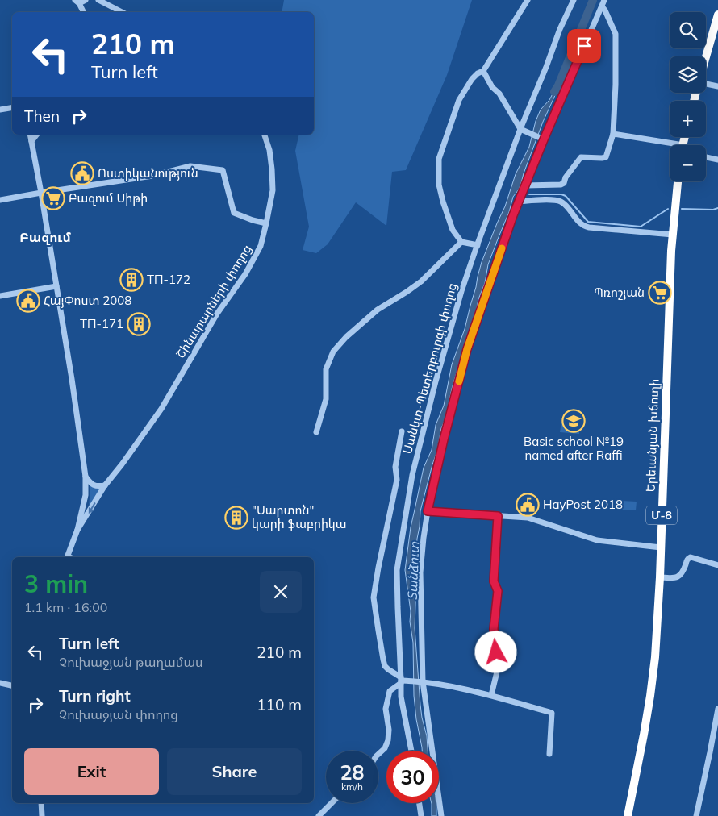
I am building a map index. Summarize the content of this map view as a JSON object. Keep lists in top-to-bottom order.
{
  "streets": {
    "highway": ["Երեւանյան խճուղի", "Մ-8"],
    "street": ["Շինարարների փողոց", "Սանկտ-Պետերբուրգի փողոց"]
  },
  "districts": ["Բազում"],
  "water": ["Տանձուտ"],
  "places": {
    "public building": ["Ոստիկանություն", "ՀայՓոստ 2008", "HayPost 2018"],
    "supermarket": ["Բազում Սիթի", "Պռոշյան"],
    "building": ["ТП-172", "ТП-171", "\"Սարտոն\" կարի ֆաբրիկա"],
    "school or university": ["Basic school №19 named after Raffi"]
  },
  "page": {
    "map_buttons": ["+", "−"],
    "turn": ["210 m", "Turn left"],
    "then": "Then",
    "heading": ["3 min", "1.1 km · 16:00"],
    "list": [
      {
        "name": "Turn left",
        "note": "Չուխաջյան թաղամաս",
        "value": "210 m"
      },
      {
        "name": "Turn right",
        "note": "Չուխաջյան փողոց",
        "value": "110 m"
      }
    ],
    "buttons": ["Exit", "Share"],
    "speed": "28 km/h",
    "limit": "30"
  }
}
